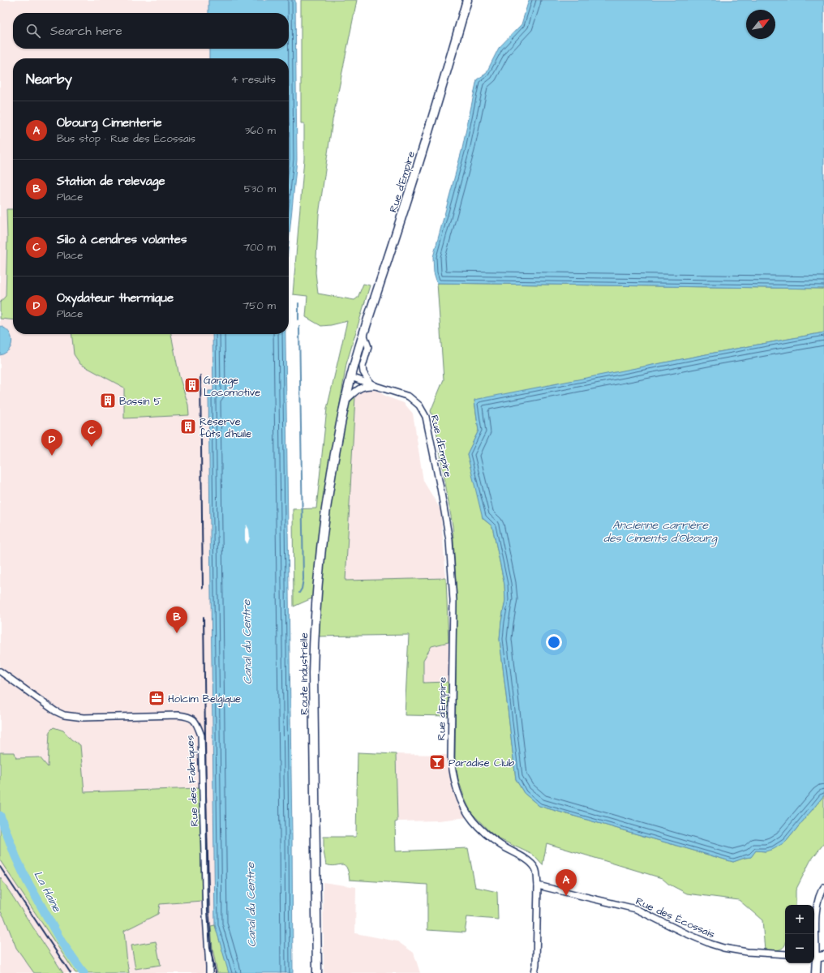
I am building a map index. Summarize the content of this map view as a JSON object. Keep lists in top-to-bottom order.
{
  "streets": {
    "main road": ["Rue d'Empire", "Route Industrielle"],
    "street": ["Rue des Fabriques", "Rue des Écossais"]
  },
  "crossings": [
    ["Rue d'Empire", "Route Industrielle"],
    ["Rue d'Empire", "Rue des Écossais"]
  ],
  "water": ["Ancienne carrière des Ciments d'Obourg", "Canal du Centre", "La Haine"],
  "places": {
    "building": ["Garage Locomotive", "Bassin 5", "Réserve fûts d'huile"],
    "office": ["Holcim Belgique"],
    "bar": ["Paradise Club"]
  },
  "north": "top right",
  "page": {
    "search": "Search here",
    "heading": ["Nearby", "4 results"],
    "list": [
      {
        "mark": "A",
        "name": "Obourg Cimenterie",
        "note": "Bus stop · Rue des Écossais",
        "value": "360 m"
      },
      {
        "mark": "B",
        "name": "Station de relevage",
        "note": "Place",
        "value": "530 m"
      },
      {
        "mark": "C",
        "name": "Silo à cendres volantes",
        "note": "Place",
        "value": "700 m"
      },
      {
        "mark": "D",
        "name": "Oxydateur thermique",
        "note": "Place",
        "value": "750 m"
      }
    ],
    "pins": [
      "C",
      "D",
      "B",
      "A"
    ],
    "map_buttons": ["+", "−"]
  }
}
